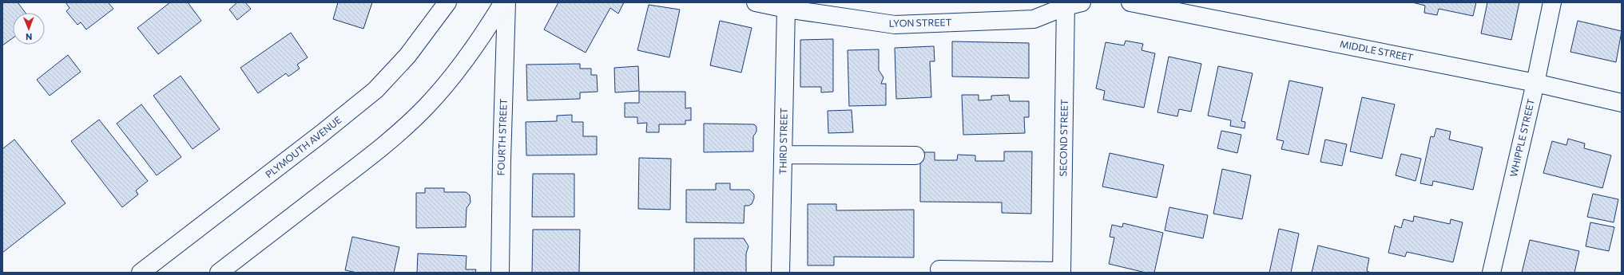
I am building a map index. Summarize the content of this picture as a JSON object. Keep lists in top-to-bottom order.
{
  "streets": {
    "street": [
      "LYON STREET",
      "MIDDLE STREET",
      "FOURTH STREET",
      "SECOND STREET",
      "WHIPPLE STREET",
      "THIRD STREET",
      "PLYMOUTH AVENUE"
    ]
  },
  "crossings": [
    ["LYON STREET", "SECOND STREET"],
    ["LYON STREET", "THIRD STREET"],
    ["MIDDLE STREET", "WHIPPLE STREET"]
  ],
  "north": "bottom"
}
